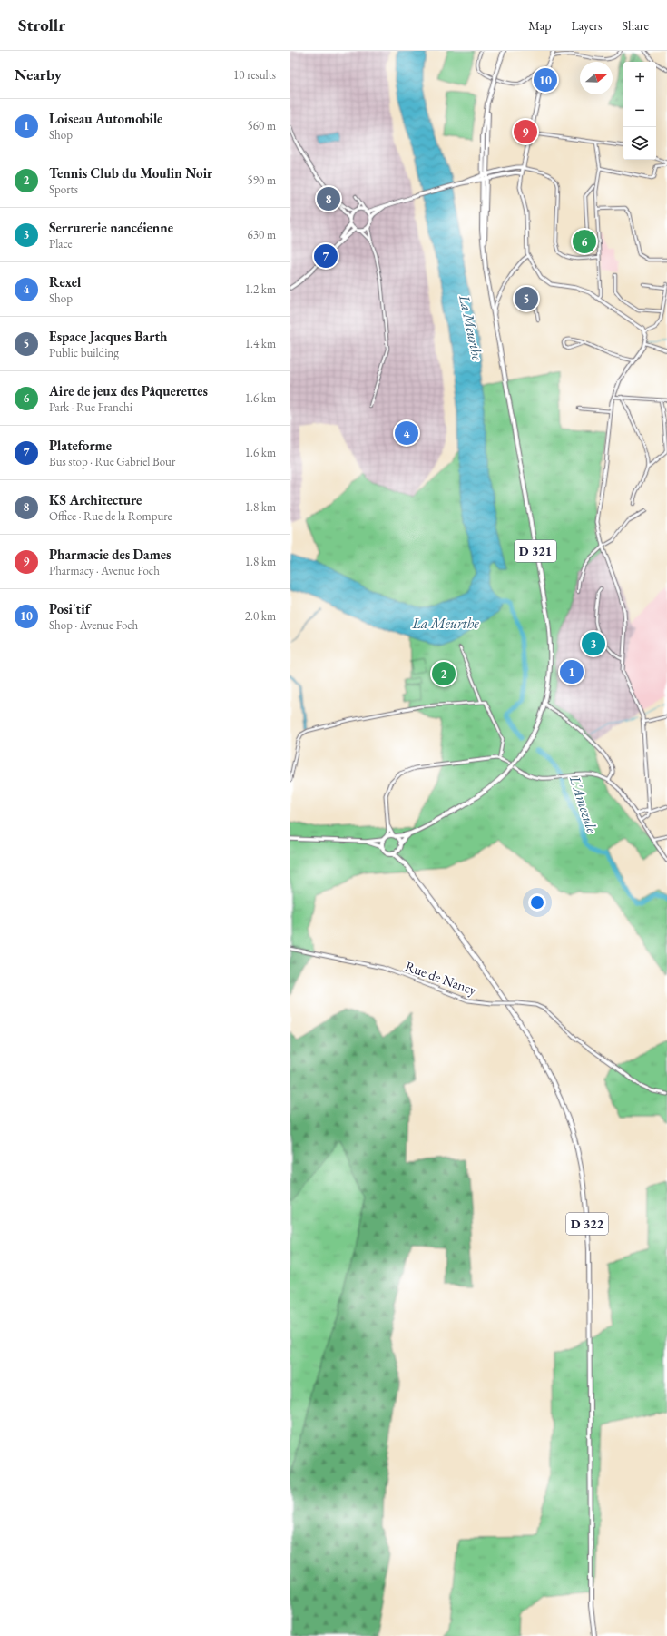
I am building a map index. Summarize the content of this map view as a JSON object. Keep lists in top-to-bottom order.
{
  "streets": {
    "main road": ["D 321", "D 322"],
    "street": ["Rue de Nancy"]
  },
  "crossings": [
    ["D 321", "D 322"]
  ],
  "water": ["La Meurthe", "L'Amezule"],
  "north": "right",
  "page": {
    "header": "Strollr",
    "nav": ["Map", "Layers", "Share"],
    "heading": ["Nearby", "10 results"],
    "map_buttons": ["+", "−"],
    "pins": [
      "10",
      "9",
      "8",
      "6",
      "7",
      "5",
      "4",
      "3",
      "1",
      "2"
    ],
    "list": [
      {
        "mark": "1",
        "name": "Loiseau Automobile",
        "note": "Shop",
        "value": "560 m"
      },
      {
        "mark": "2",
        "name": "Tennis Club du Moulin Noir",
        "note": "Sports",
        "value": "590 m"
      },
      {
        "mark": "3",
        "name": "Serrurerie nancéienne",
        "note": "Place",
        "value": "630 m"
      },
      {
        "mark": "4",
        "name": "Rexel",
        "note": "Shop",
        "value": "1.2 km"
      },
      {
        "mark": "5",
        "name": "Espace Jacques Barth",
        "note": "Public building",
        "value": "1.4 km"
      },
      {
        "mark": "6",
        "name": "Aire de jeux des Pâquerettes",
        "note": "Park · Rue Franchi",
        "value": "1.6 km"
      },
      {
        "mark": "7",
        "name": "Plateforme",
        "note": "Bus stop · Rue Gabriel Bour",
        "value": "1.6 km"
      },
      {
        "mark": "8",
        "name": "KS Architecture",
        "note": "Office · Rue de la Rompure",
        "value": "1.8 km"
      },
      {
        "mark": "9",
        "name": "Pharmacie des Dames",
        "note": "Pharmacy · Avenue Foch",
        "value": "1.8 km"
      },
      {
        "mark": "10",
        "name": "Posi'tif",
        "note": "Shop · Avenue Foch",
        "value": "2.0 km"
      }
    ]
  }
}
